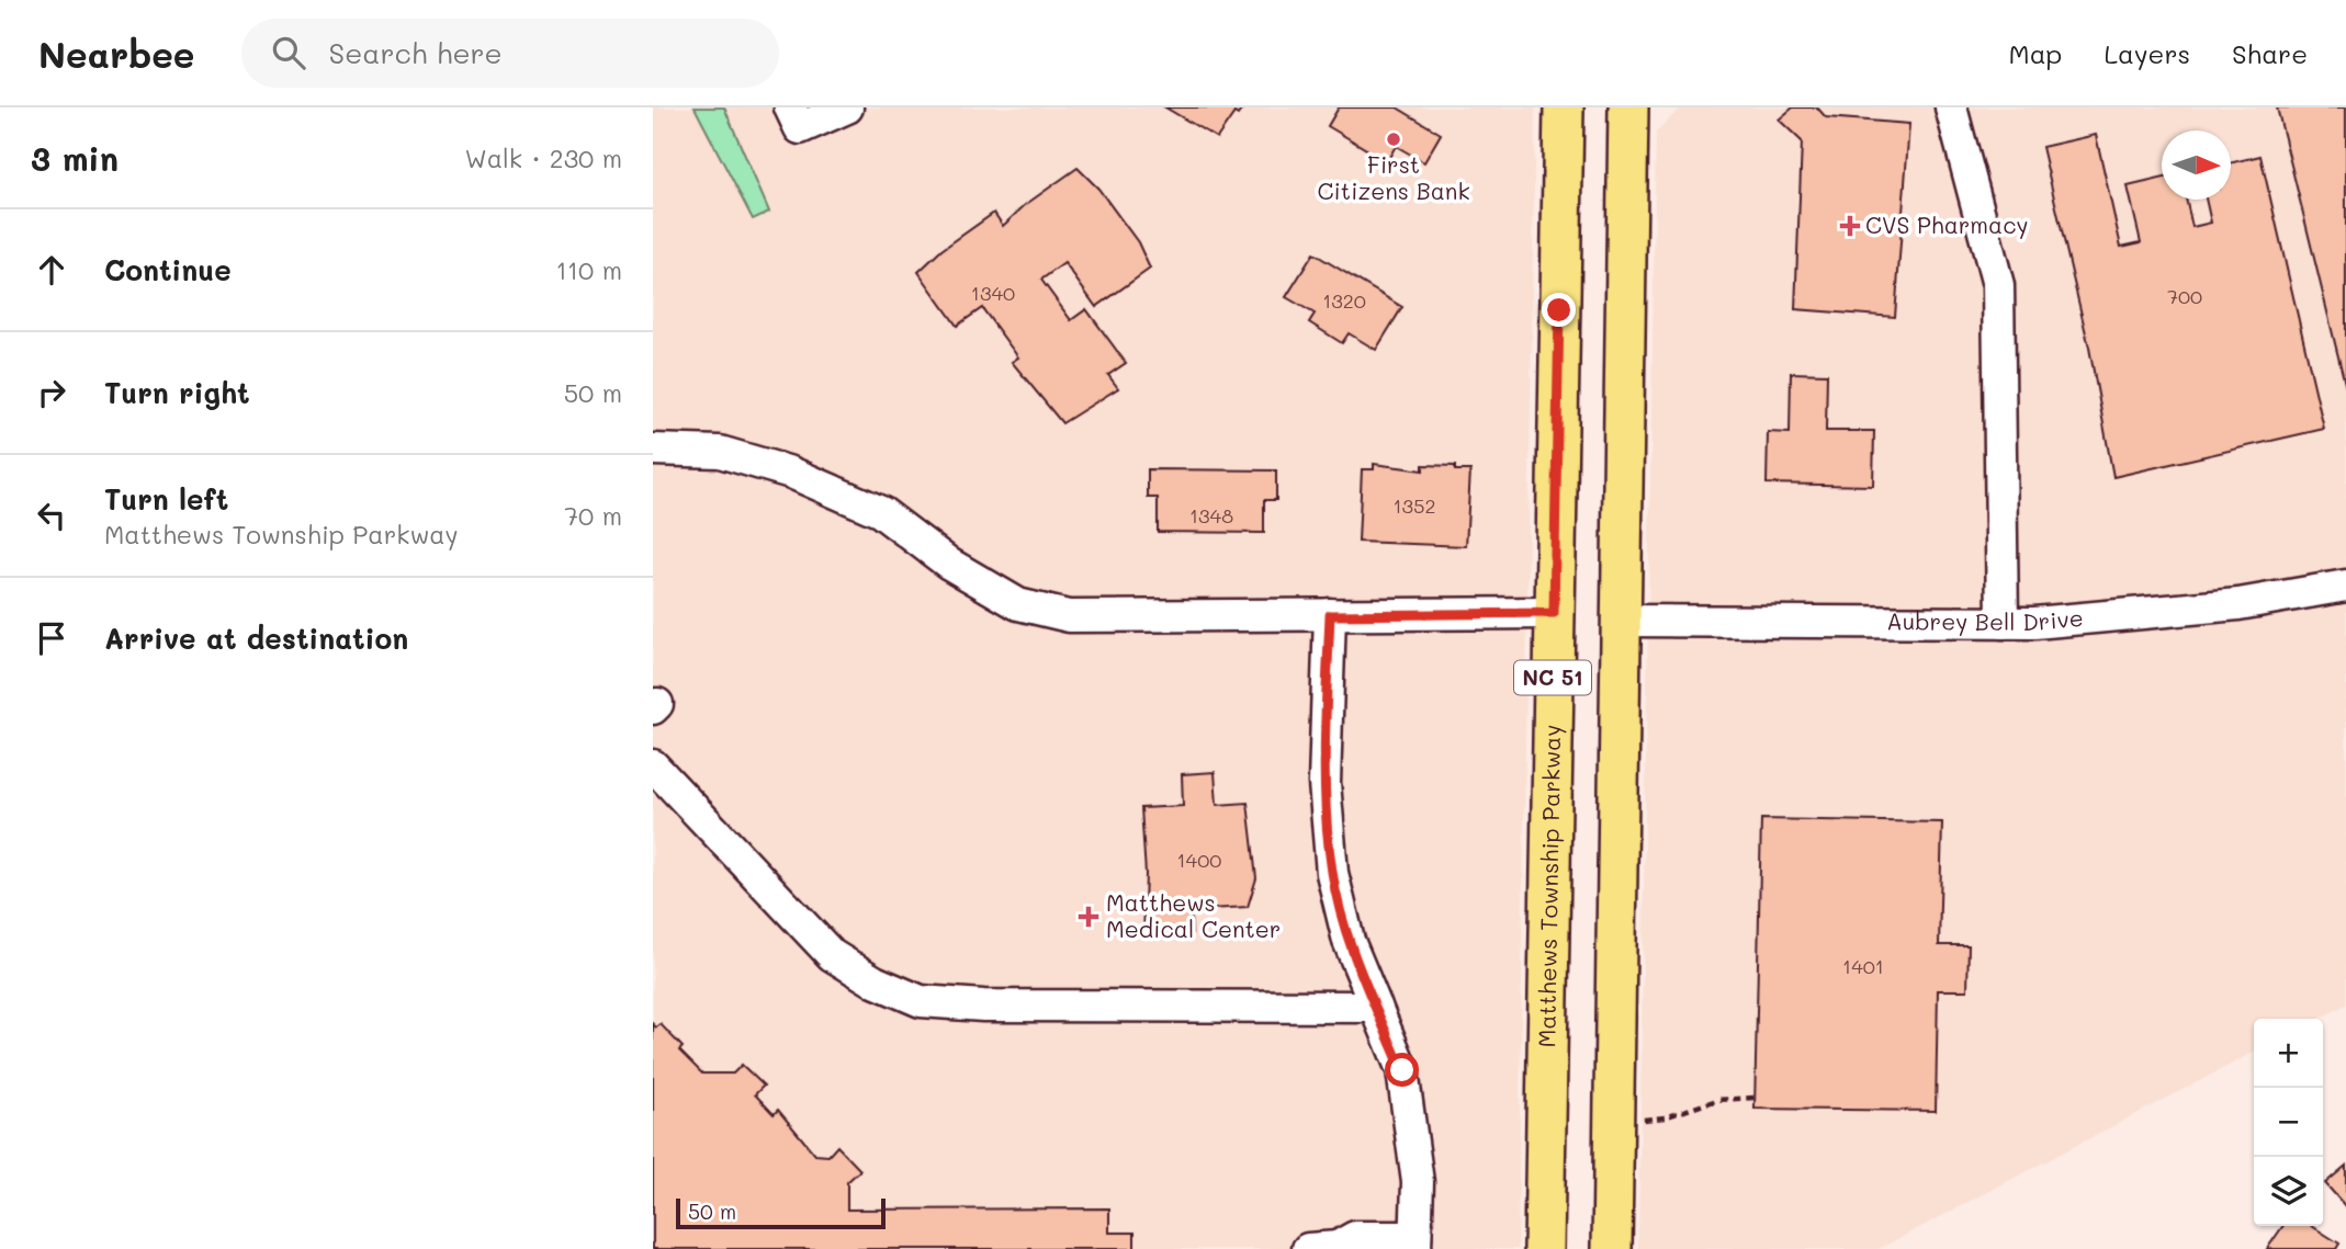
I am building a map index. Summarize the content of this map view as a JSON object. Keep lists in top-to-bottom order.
{
  "streets": {
    "main road": ["NC 51", "Matthews Township Parkway"],
    "street": ["Aubrey Bell Drive"]
  },
  "crossings": [
    ["Aubrey Bell Drive", "NC 51"]
  ],
  "places": {
    "other": ["First Citizens Bank"],
    "health": ["CVS Pharmacy", "Matthews Medical Center"]
  },
  "house_numbers": [
    "1340",
    "700",
    "1320",
    "1352",
    "1348",
    "1400",
    "1401"
  ],
  "scale_bar": "50 m",
  "north": "right",
  "page": {
    "header": "Nearbee",
    "search": "Search here",
    "nav": ["Map", "Layers", "Share"],
    "heading": ["3 min", "Walk · 230 m"],
    "list": [
      ["Continue", "110 m"],
      ["Turn right", "50 m"],
      ["Turn left", "Matthews Township Parkway", "70 m"],
      "Arrive at destination"
    ],
    "map_buttons": ["+", "−"],
    "scale": "50 m"
  }
}
